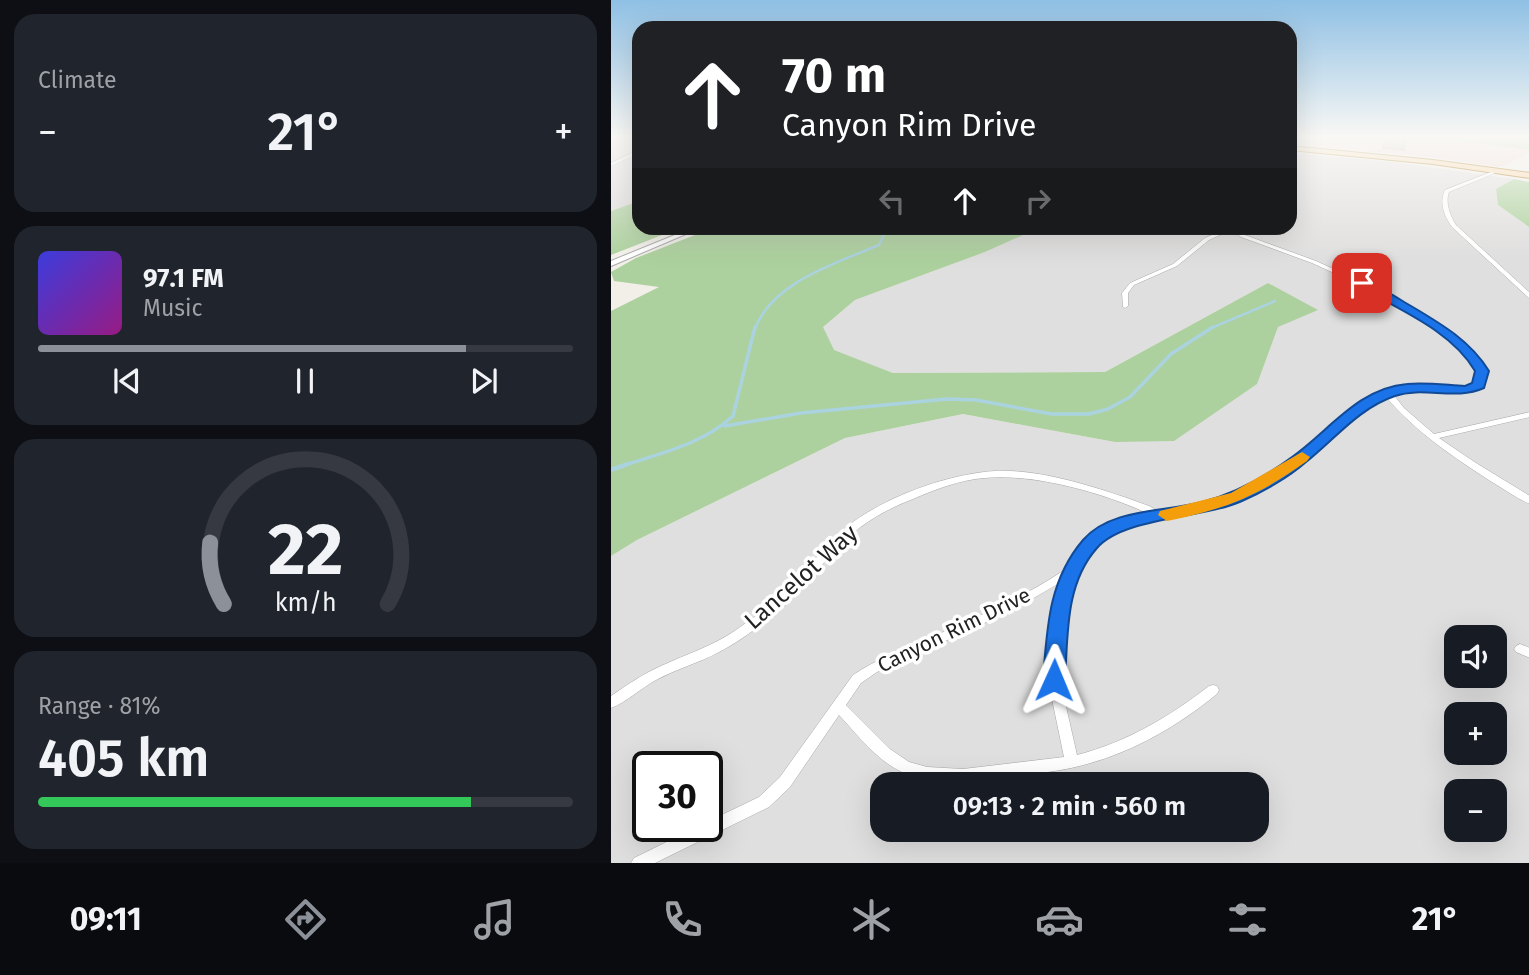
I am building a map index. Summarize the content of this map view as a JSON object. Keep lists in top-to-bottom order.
{
  "streets": {
    "street": ["Lancelot Way", "Canyon Rim Drive"]
  },
  "crossings": [
    ["Lancelot Way", "Canyon Rim Drive"]
  ],
  "page": {
    "tile": [
      "Climate",
      ["Range · 81%", "405 km"]
    ],
    "turn": ["70 m", "Canyon Rim Drive"],
    "heat": ["−", "21°", "+"],
    "song": ["97.1 FM", "Music"],
    "map_buttons": ["+", "−"],
    "limit": "30",
    "trip": "09:13 · 2 min · 560 m",
    "tabs": ["09:11", "21°"],
    "gauge": ["22", "km/h"]
  }
}
